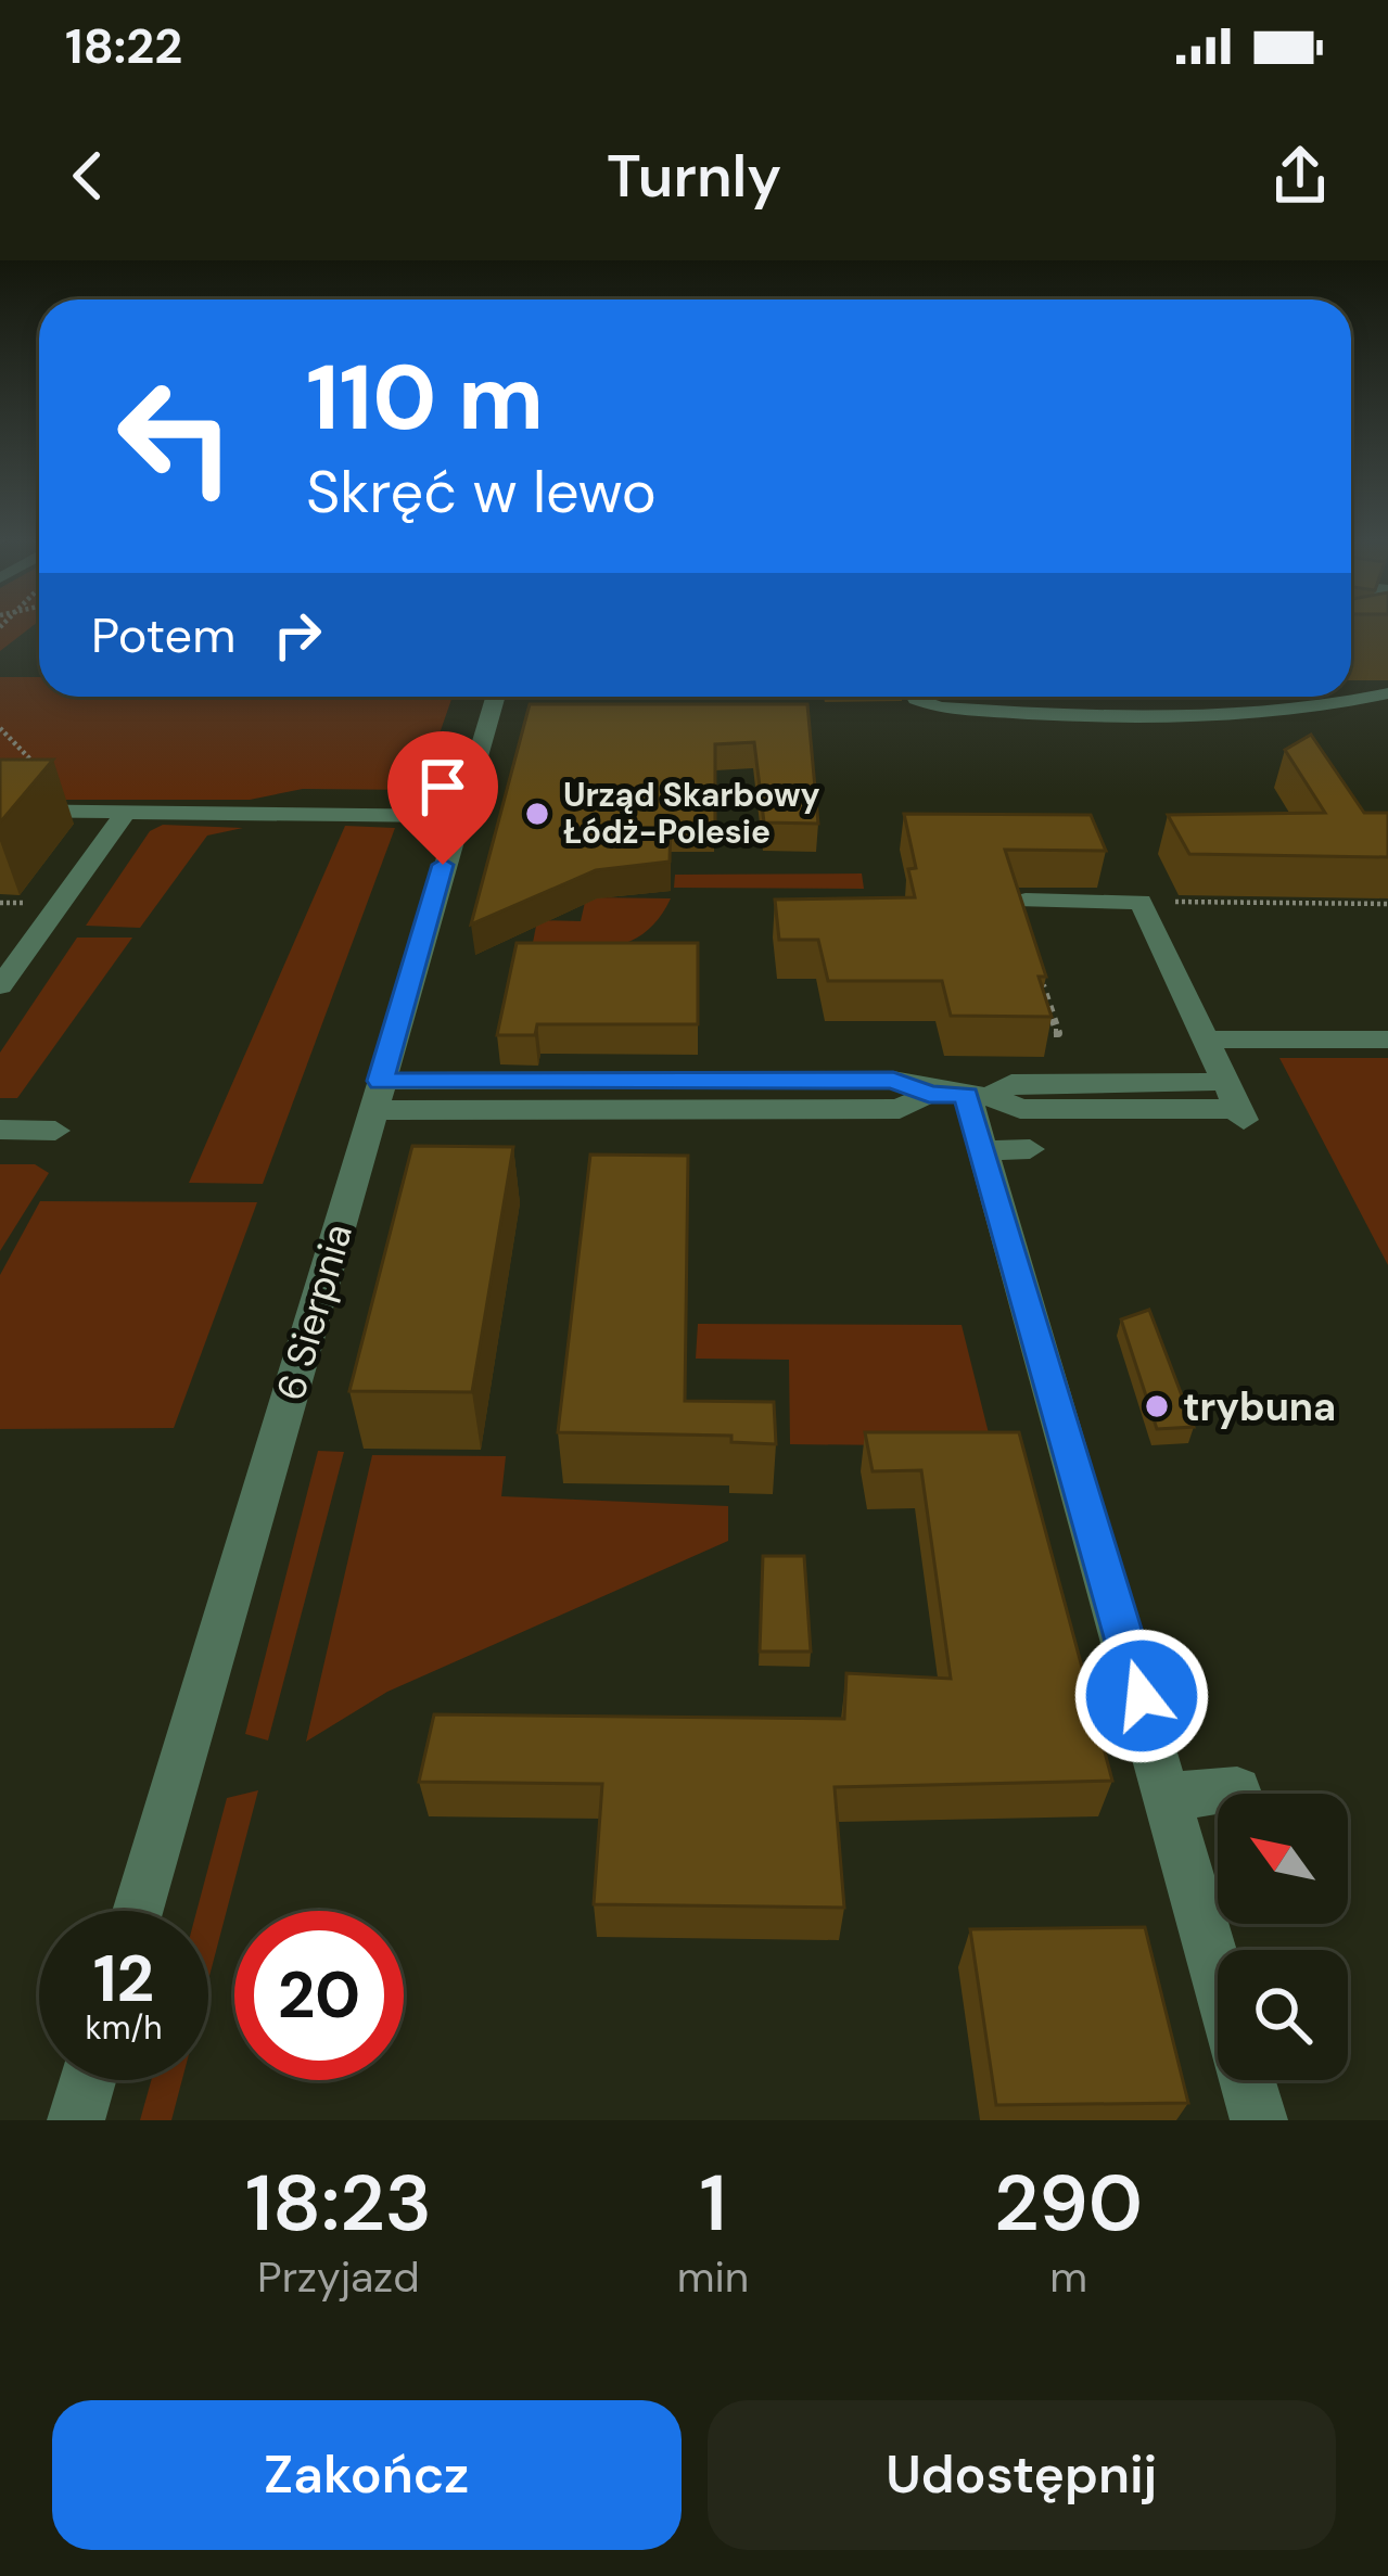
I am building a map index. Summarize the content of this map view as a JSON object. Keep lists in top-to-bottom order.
{
  "streets": {
    "street": ["6 Sierpnia"]
  },
  "places": ["Urząd Skarbowy Łódż-Polesie", "trybuna"],
  "north": "top left",
  "page": {
    "status": "18:22",
    "header": "Turnly",
    "turn": ["110 m", "Skręć w lewo"],
    "then": "Potem",
    "speed": "12 km/h",
    "limit": "20",
    "eta": [
      "18:23",
      "Przyjazd",
      "1",
      "min",
      "290",
      "m"
    ],
    "buttons": ["Zakończ", "Udostępnij"]
  }
}
